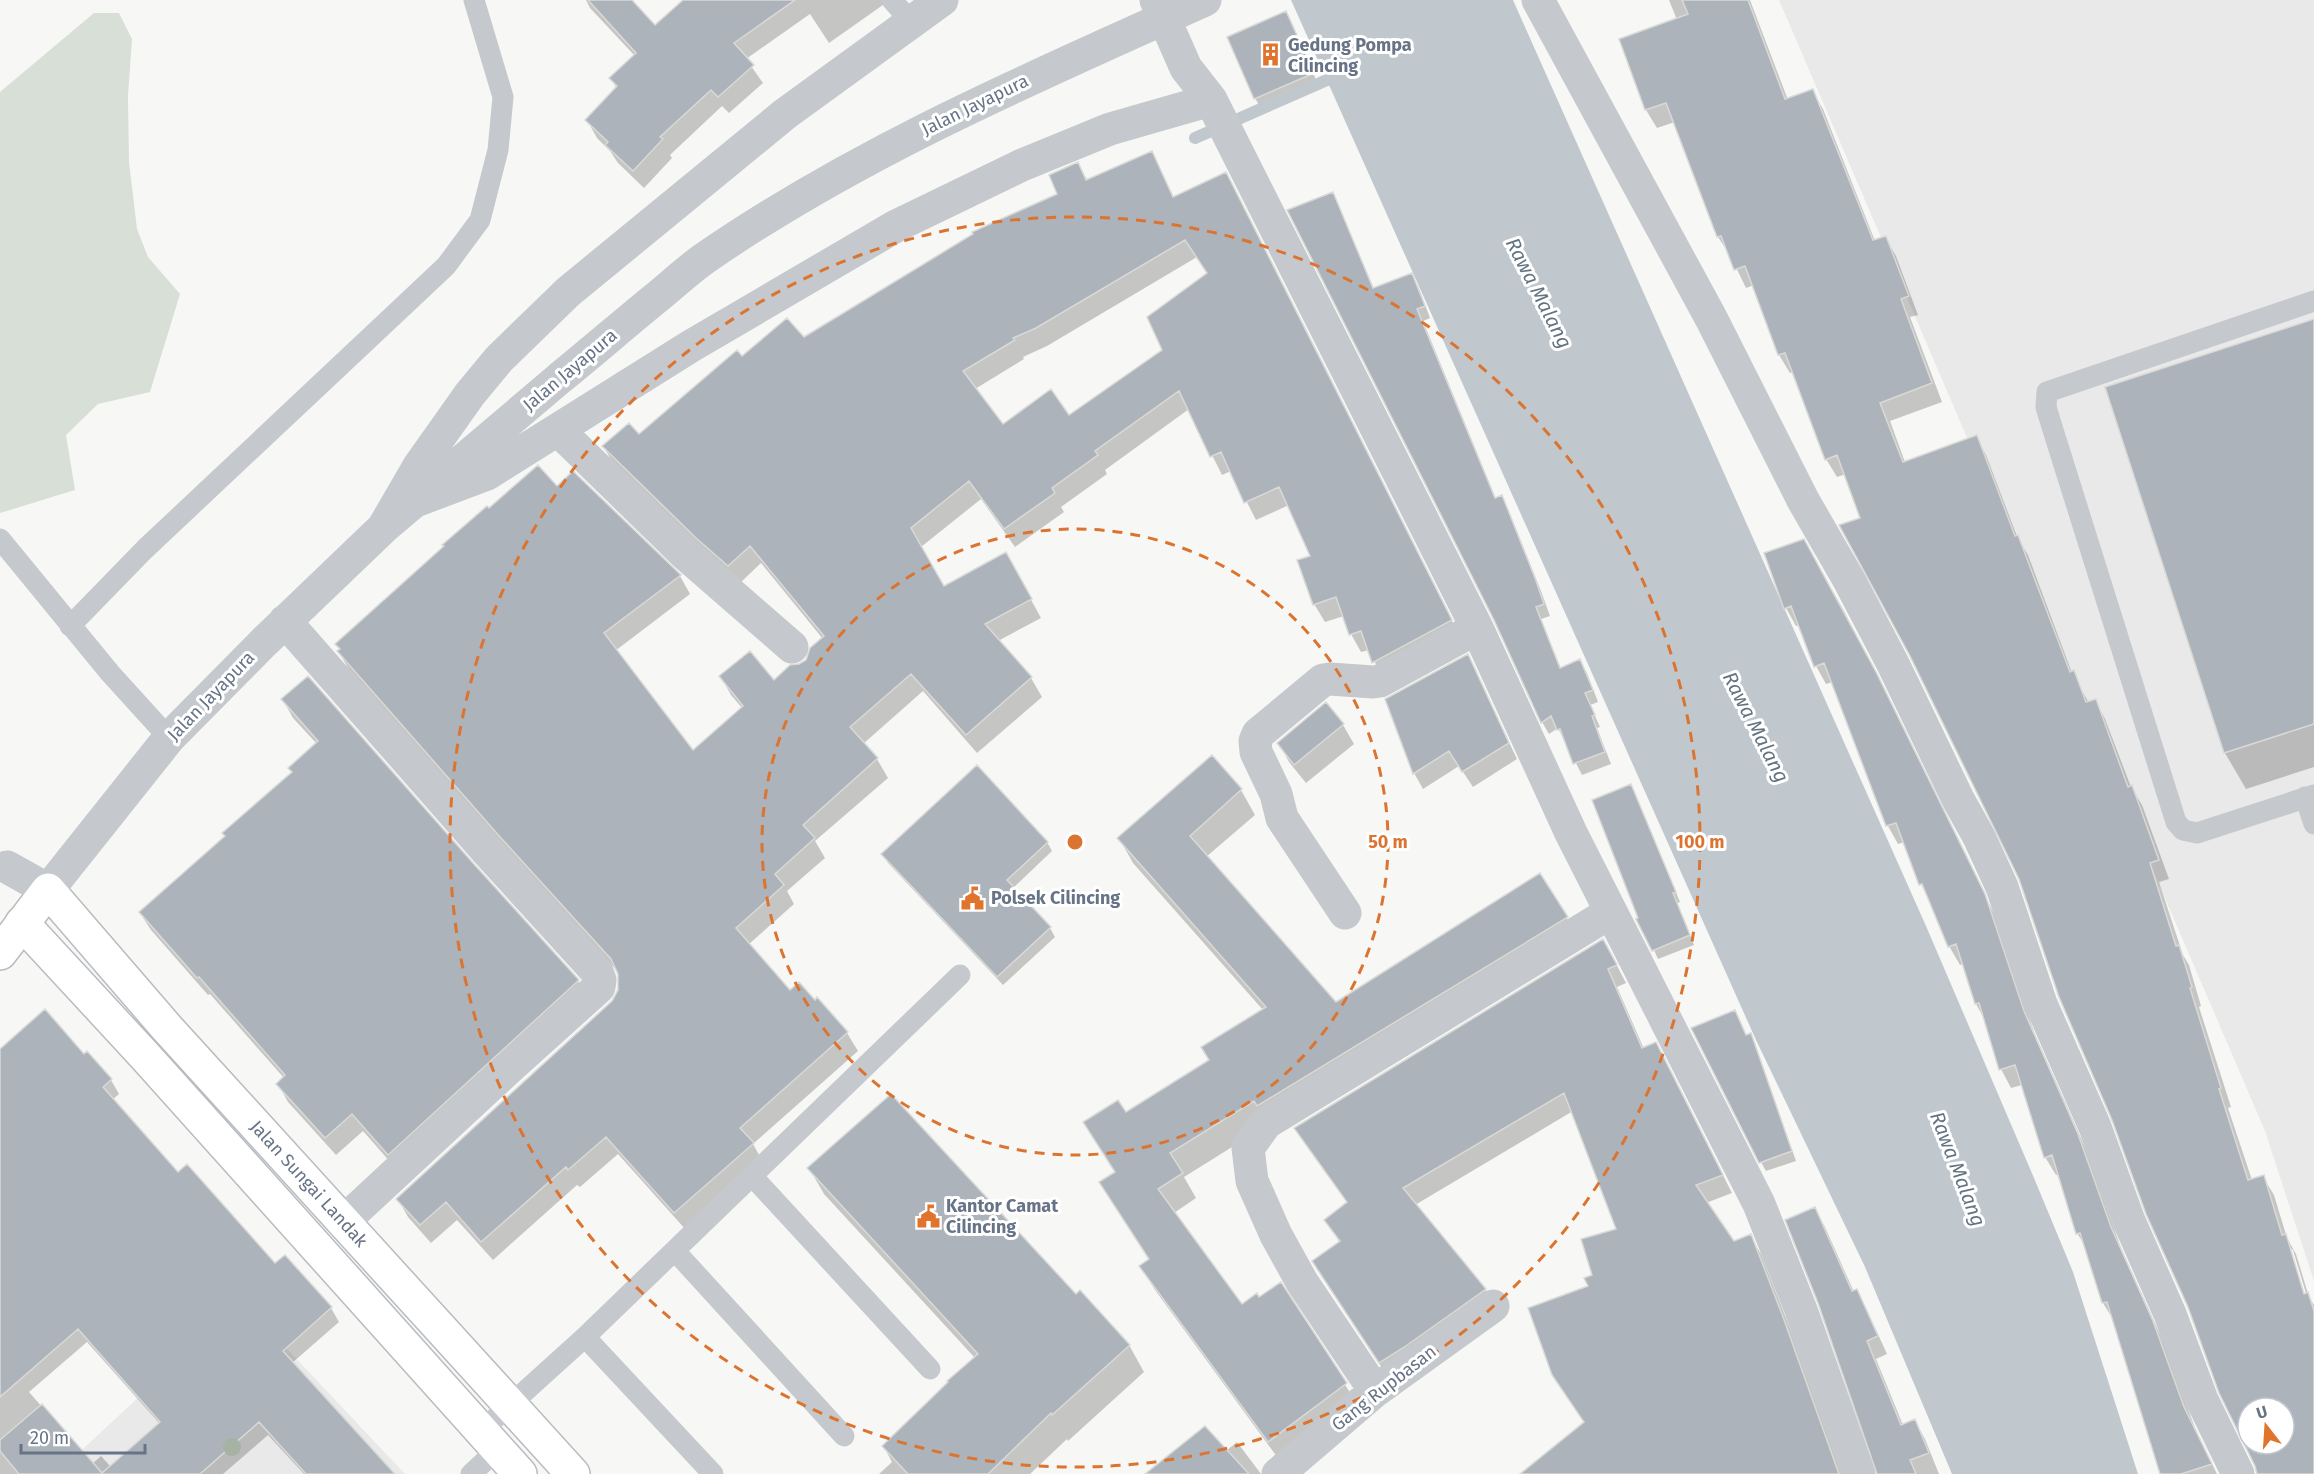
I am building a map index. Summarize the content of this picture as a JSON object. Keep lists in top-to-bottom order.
{
  "streets": {
    "street": ["Jalan Jayapura", "Jalan Sungai Landak", "Gang Rupbasan"]
  },
  "crossings": [
    ["Jalan Jayapura", "Jalan Sungai Landak"]
  ],
  "water": ["Rawa Malang"],
  "places": {
    "building": ["Gedung Pompa Cilincing"],
    "public building": ["Polsek Cilincing", "Kantor Camat Cilincing"]
  },
  "scale_bar": "20 m",
  "north": "top",
  "rings": ["50 m", "100 m"]
}
